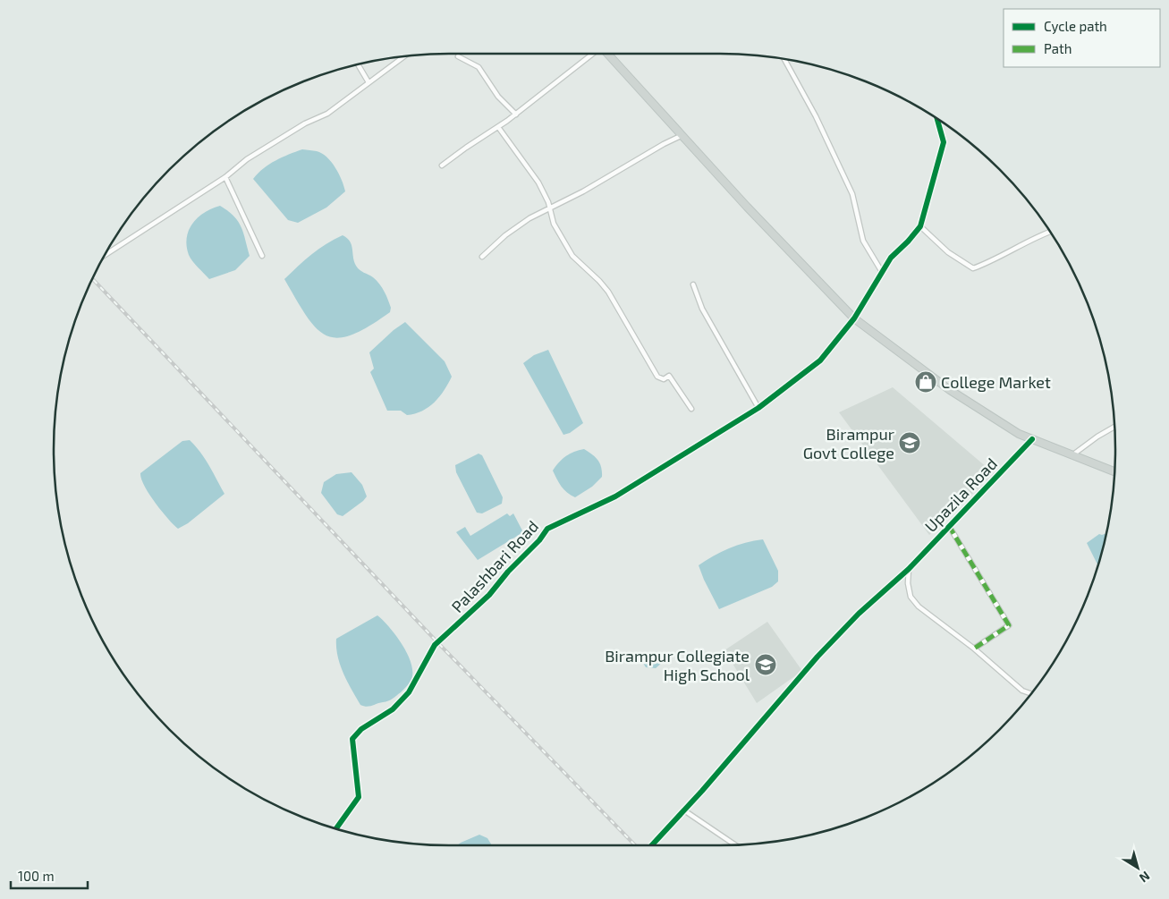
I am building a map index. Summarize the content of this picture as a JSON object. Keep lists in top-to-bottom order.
{
  "streets": {
    "street": ["Upazila Road", "Palashbari Road"]
  },
  "places": {
    "shop": ["College Market"],
    "school or university": ["Birampur Govt College", "Birampur Collegiate High School"]
  },
  "legend": ["Cycle path", "Path"],
  "scale_bar": "100 m",
  "north": "bottom right"
}
